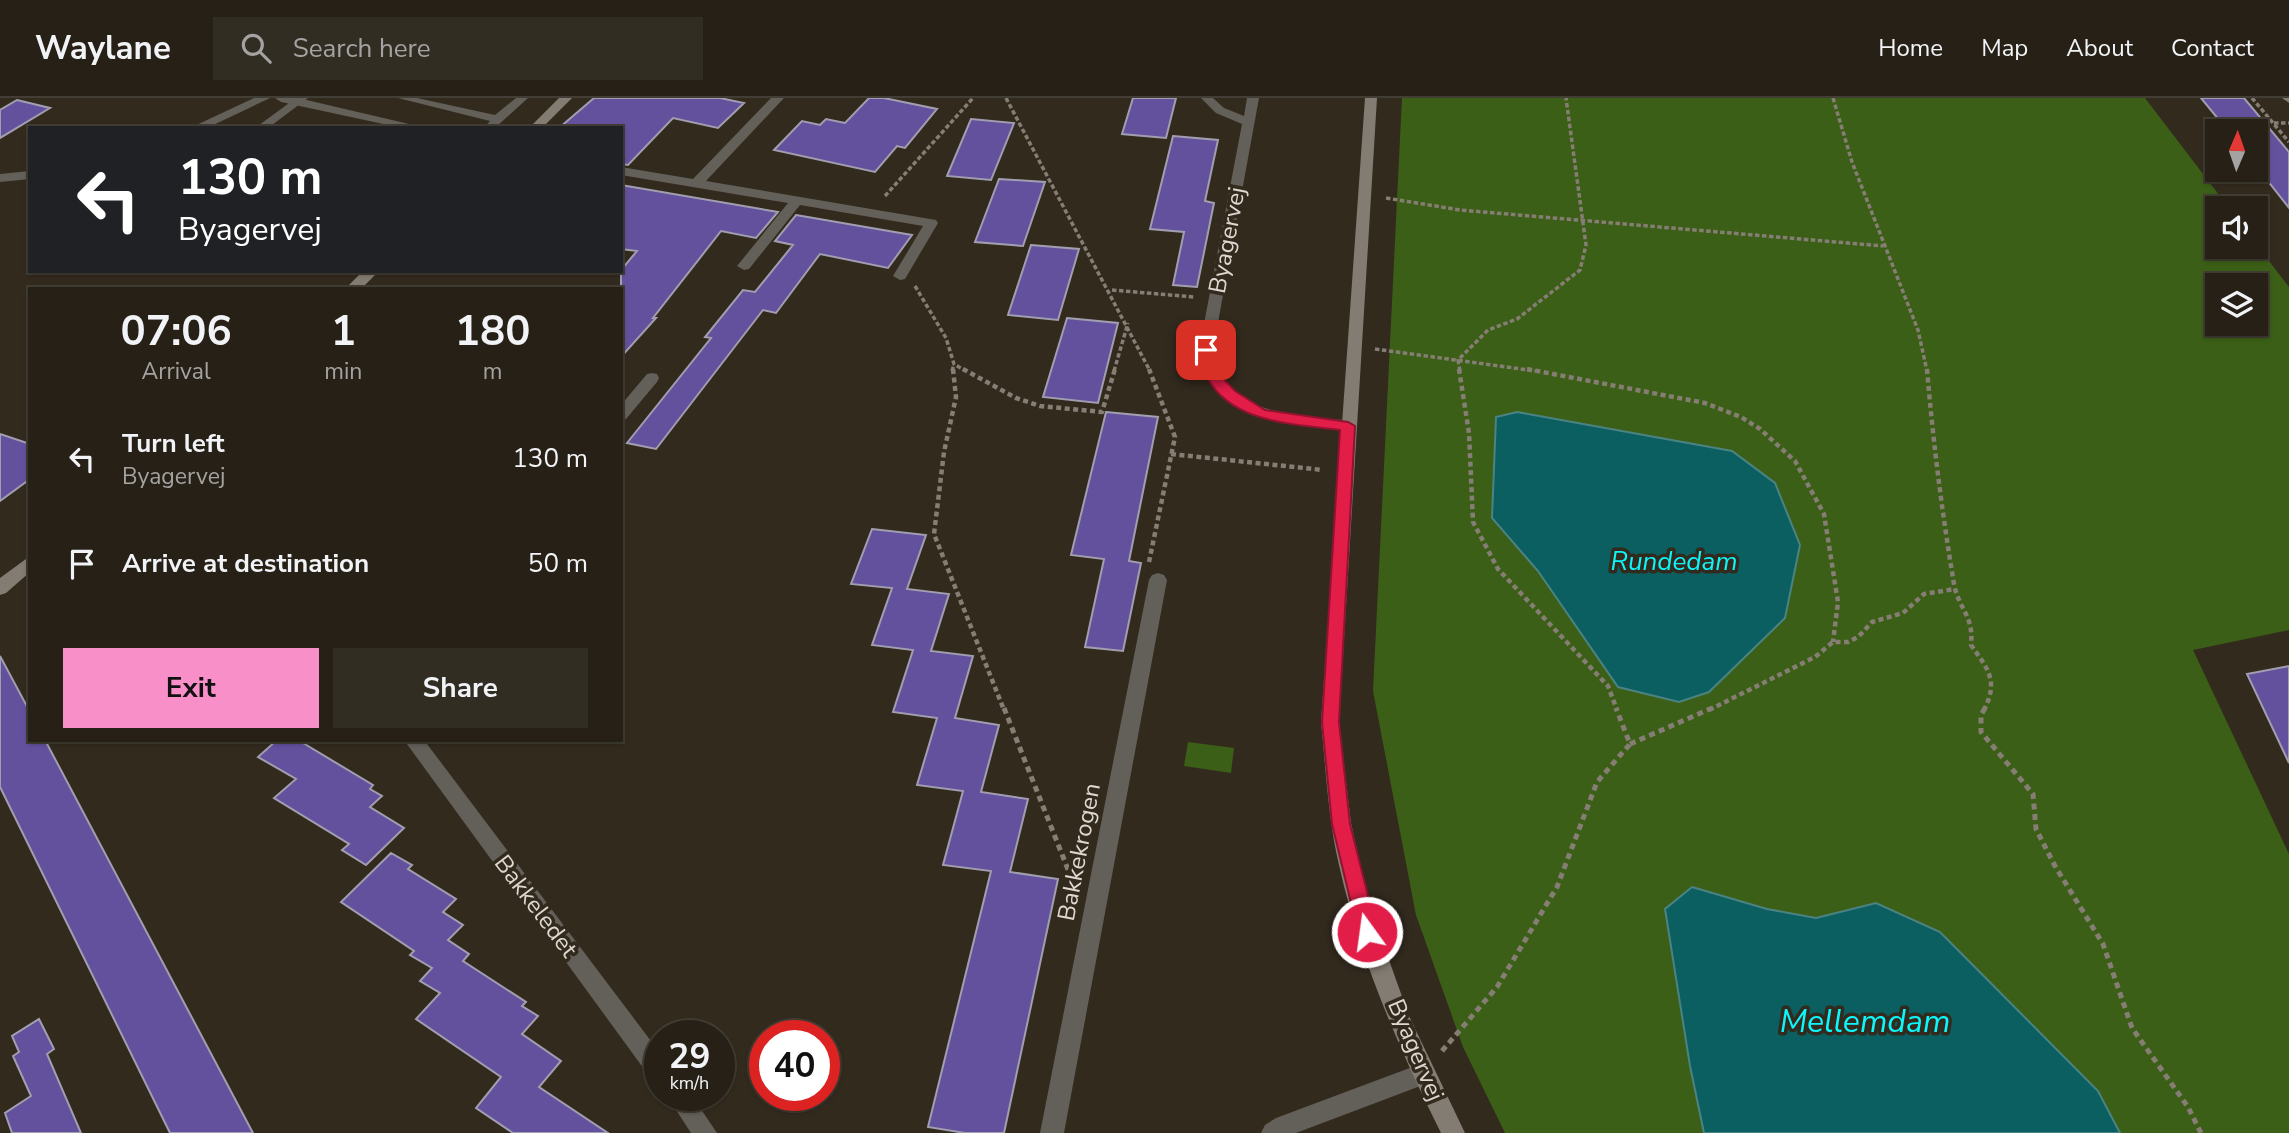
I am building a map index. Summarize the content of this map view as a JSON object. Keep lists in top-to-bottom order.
{
  "streets": {
    "street": ["Byagervej", "Bakkekrogen", "Bakkeledet"]
  },
  "water": ["Rundedam", "Mellemdam"],
  "north": "top",
  "page": {
    "header": "Waylane",
    "search": "Search here",
    "nav": [
      "Home",
      "Map",
      "About",
      "Contact"
    ],
    "turn": ["130 m", "Byagervej"],
    "eta": [
      "07:06",
      "Arrival",
      "1",
      "min",
      "180",
      "m"
    ],
    "list": [
      {
        "name": "Turn left",
        "note": "Byagervej",
        "value": "130 m"
      },
      {
        "name": "Arrive at destination",
        "value": "50 m"
      }
    ],
    "buttons": ["Exit", "Share"],
    "speed": "29 km/h",
    "limit": "40"
  }
}
